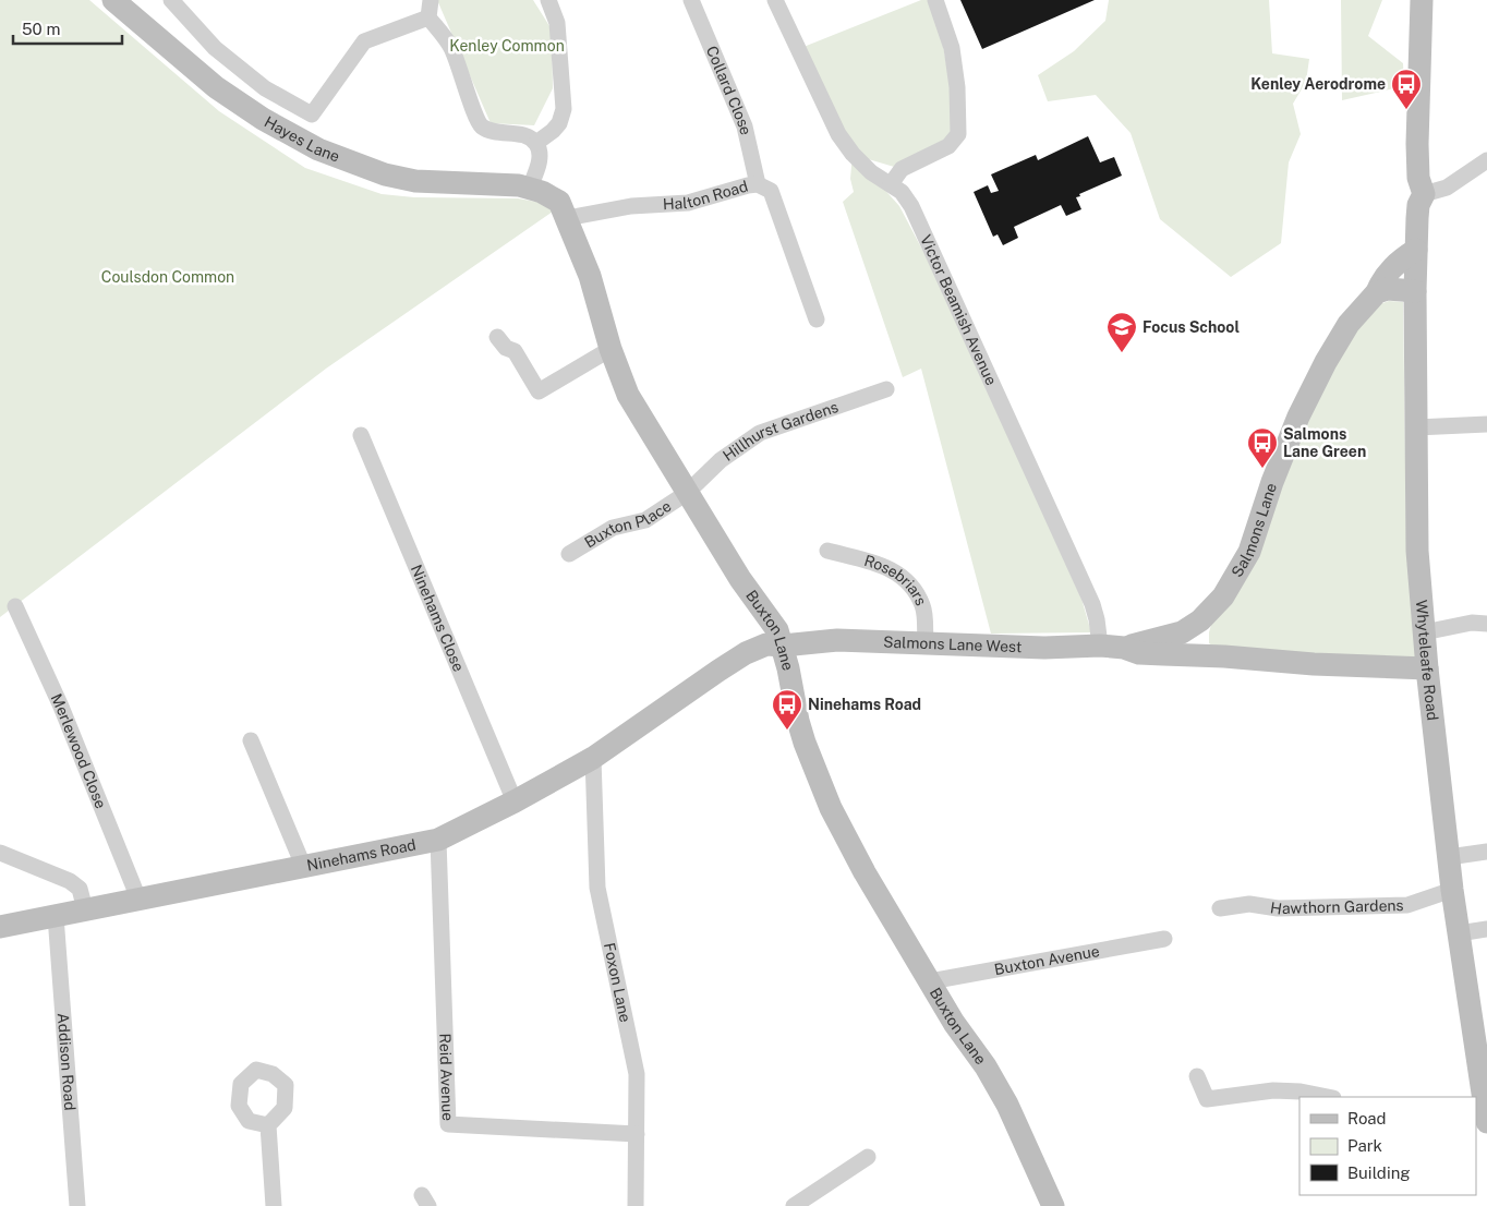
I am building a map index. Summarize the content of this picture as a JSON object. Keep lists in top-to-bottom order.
{
  "streets": {
    "street": [
      "Collard Close",
      "Hayes Lane",
      "Halton Road",
      "Victor Beamish Avenue",
      "Hillhurst Gardens",
      "Buxton Place",
      "Salmons Lane",
      "Rosebriars",
      "Ninehams Close",
      "Buxton Lane",
      "Salmons Lane West",
      "Whyteleafe Road",
      "Merlewood Close",
      "Ninehams Road",
      "Hawthorn Gardens",
      "Buxton Avenue",
      "Foxon Lane",
      "Addison Road",
      "Reid Avenue"
    ]
  },
  "crossings": [
    ["Collard Close", "Halton Road"],
    ["Hayes Lane", "Buxton Lane"],
    ["Halton Road", "Buxton Lane"],
    ["Victor Beamish Avenue", "Salmons Lane West"],
    ["Hillhurst Gardens", "Buxton Place"],
    ["Hillhurst Gardens", "Buxton Lane"],
    ["Buxton Place", "Buxton Lane"],
    ["Salmons Lane", "Salmons Lane West"],
    ["Salmons Lane", "Whyteleafe Road"],
    ["Rosebriars", "Salmons Lane West"],
    ["Ninehams Close", "Ninehams Road"],
    ["Buxton Lane", "Salmons Lane West"],
    ["Buxton Lane", "Ninehams Road"],
    ["Buxton Lane", "Buxton Avenue"],
    ["Salmons Lane West", "Whyteleafe Road"],
    ["Salmons Lane West", "Ninehams Road"],
    ["Whyteleafe Road", "Hawthorn Gardens"],
    ["Merlewood Close", "Ninehams Road"],
    ["Ninehams Road", "Foxon Lane"],
    ["Ninehams Road", "Addison Road"],
    ["Ninehams Road", "Reid Avenue"],
    ["Foxon Lane", "Reid Avenue"]
  ],
  "parks": ["Kenley Common", "Coulsdon Common"],
  "places": {
    "bus stop": ["Kenley Aerodrome", "Salmons Lane Green", "Ninehams Road"],
    "school or university": ["Focus School"]
  },
  "legend": ["Road", "Park", "Building"],
  "scale_bar": "50 m"
}
